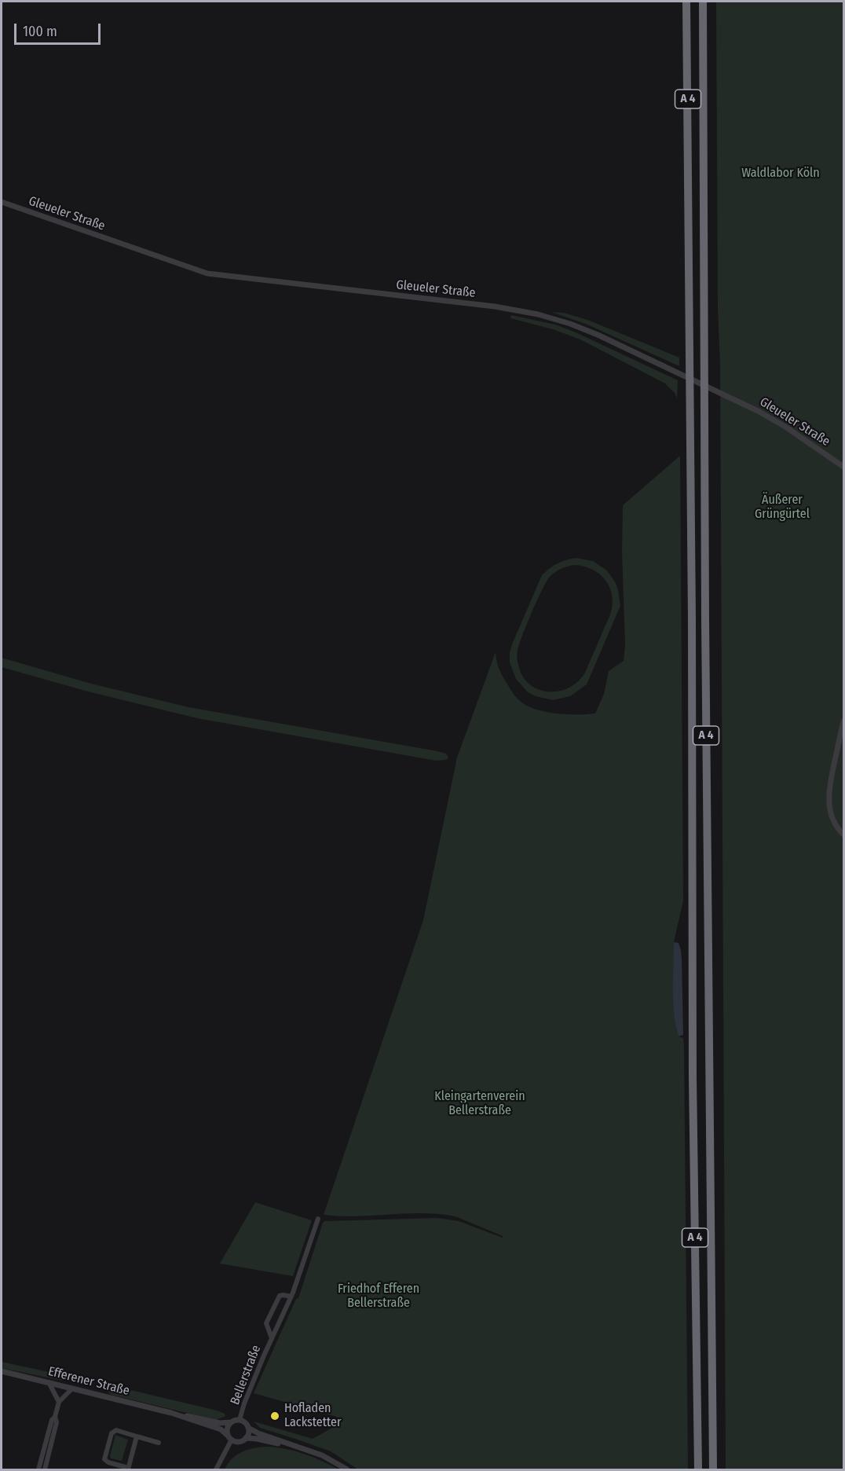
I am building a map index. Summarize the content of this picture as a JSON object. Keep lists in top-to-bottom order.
{
  "streets": {
    "highway": ["A 4"],
    "street": ["Gleueler Straße", "Bellerstraße", "Efferener Straße"]
  },
  "crossings": [
    ["Bellerstraße", "Efferener Straße"]
  ],
  "parks": [
    "Waldlabor Köln",
    "Äußerer Grüngürtel",
    "Kleingartenverein Bellerstraße",
    "Friedhof Efferen Bellerstraße"
  ],
  "places": ["Hofladen Lackstetter"],
  "scale_bar": "100 m"
}
